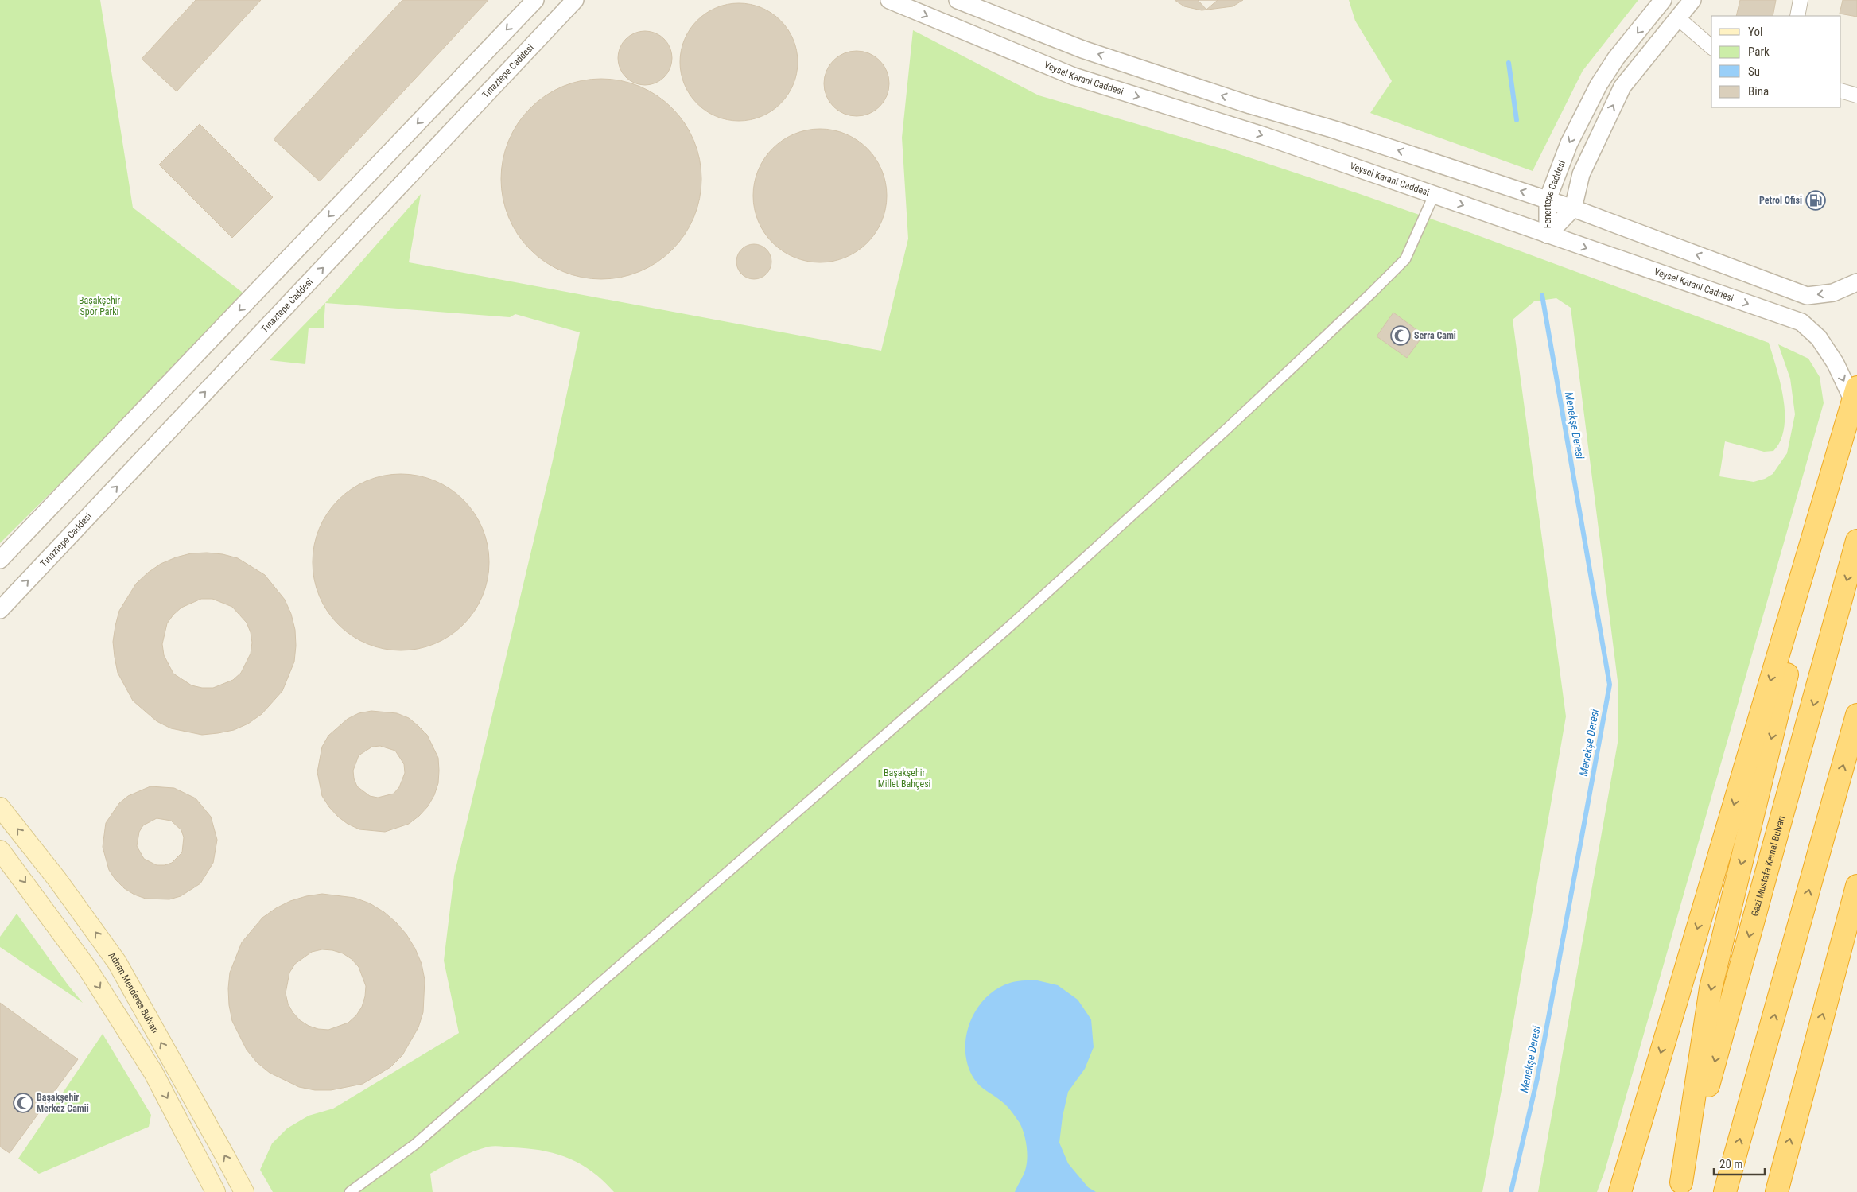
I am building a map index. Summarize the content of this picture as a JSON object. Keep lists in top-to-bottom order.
{
  "streets": {
    "highway": ["Gazi Mustafa Kemal Bulvarı"],
    "main road": ["Adnan Menderes Bulvarı"],
    "street": ["Tınaztepe Caddesi", "Veysel Karani Caddesi", "Fenertepe Caddesi"]
  },
  "crossings": [
    ["Veysel Karani Caddesi", "Fenertepe Caddesi"]
  ],
  "water": ["Menekşe Deresi"],
  "parks": ["Başakşehir Spor Parkı", "Başakşehir Millet Bahçesi"],
  "places": {
    "fuel station": ["Petrol Ofisi"],
    "mosque": ["Serra Cami", "Başakşehir Merkez Camii"]
  },
  "legend": [
    "Yol",
    "Park",
    "Su",
    "Bina"
  ],
  "scale_bar": "20 m"
}
